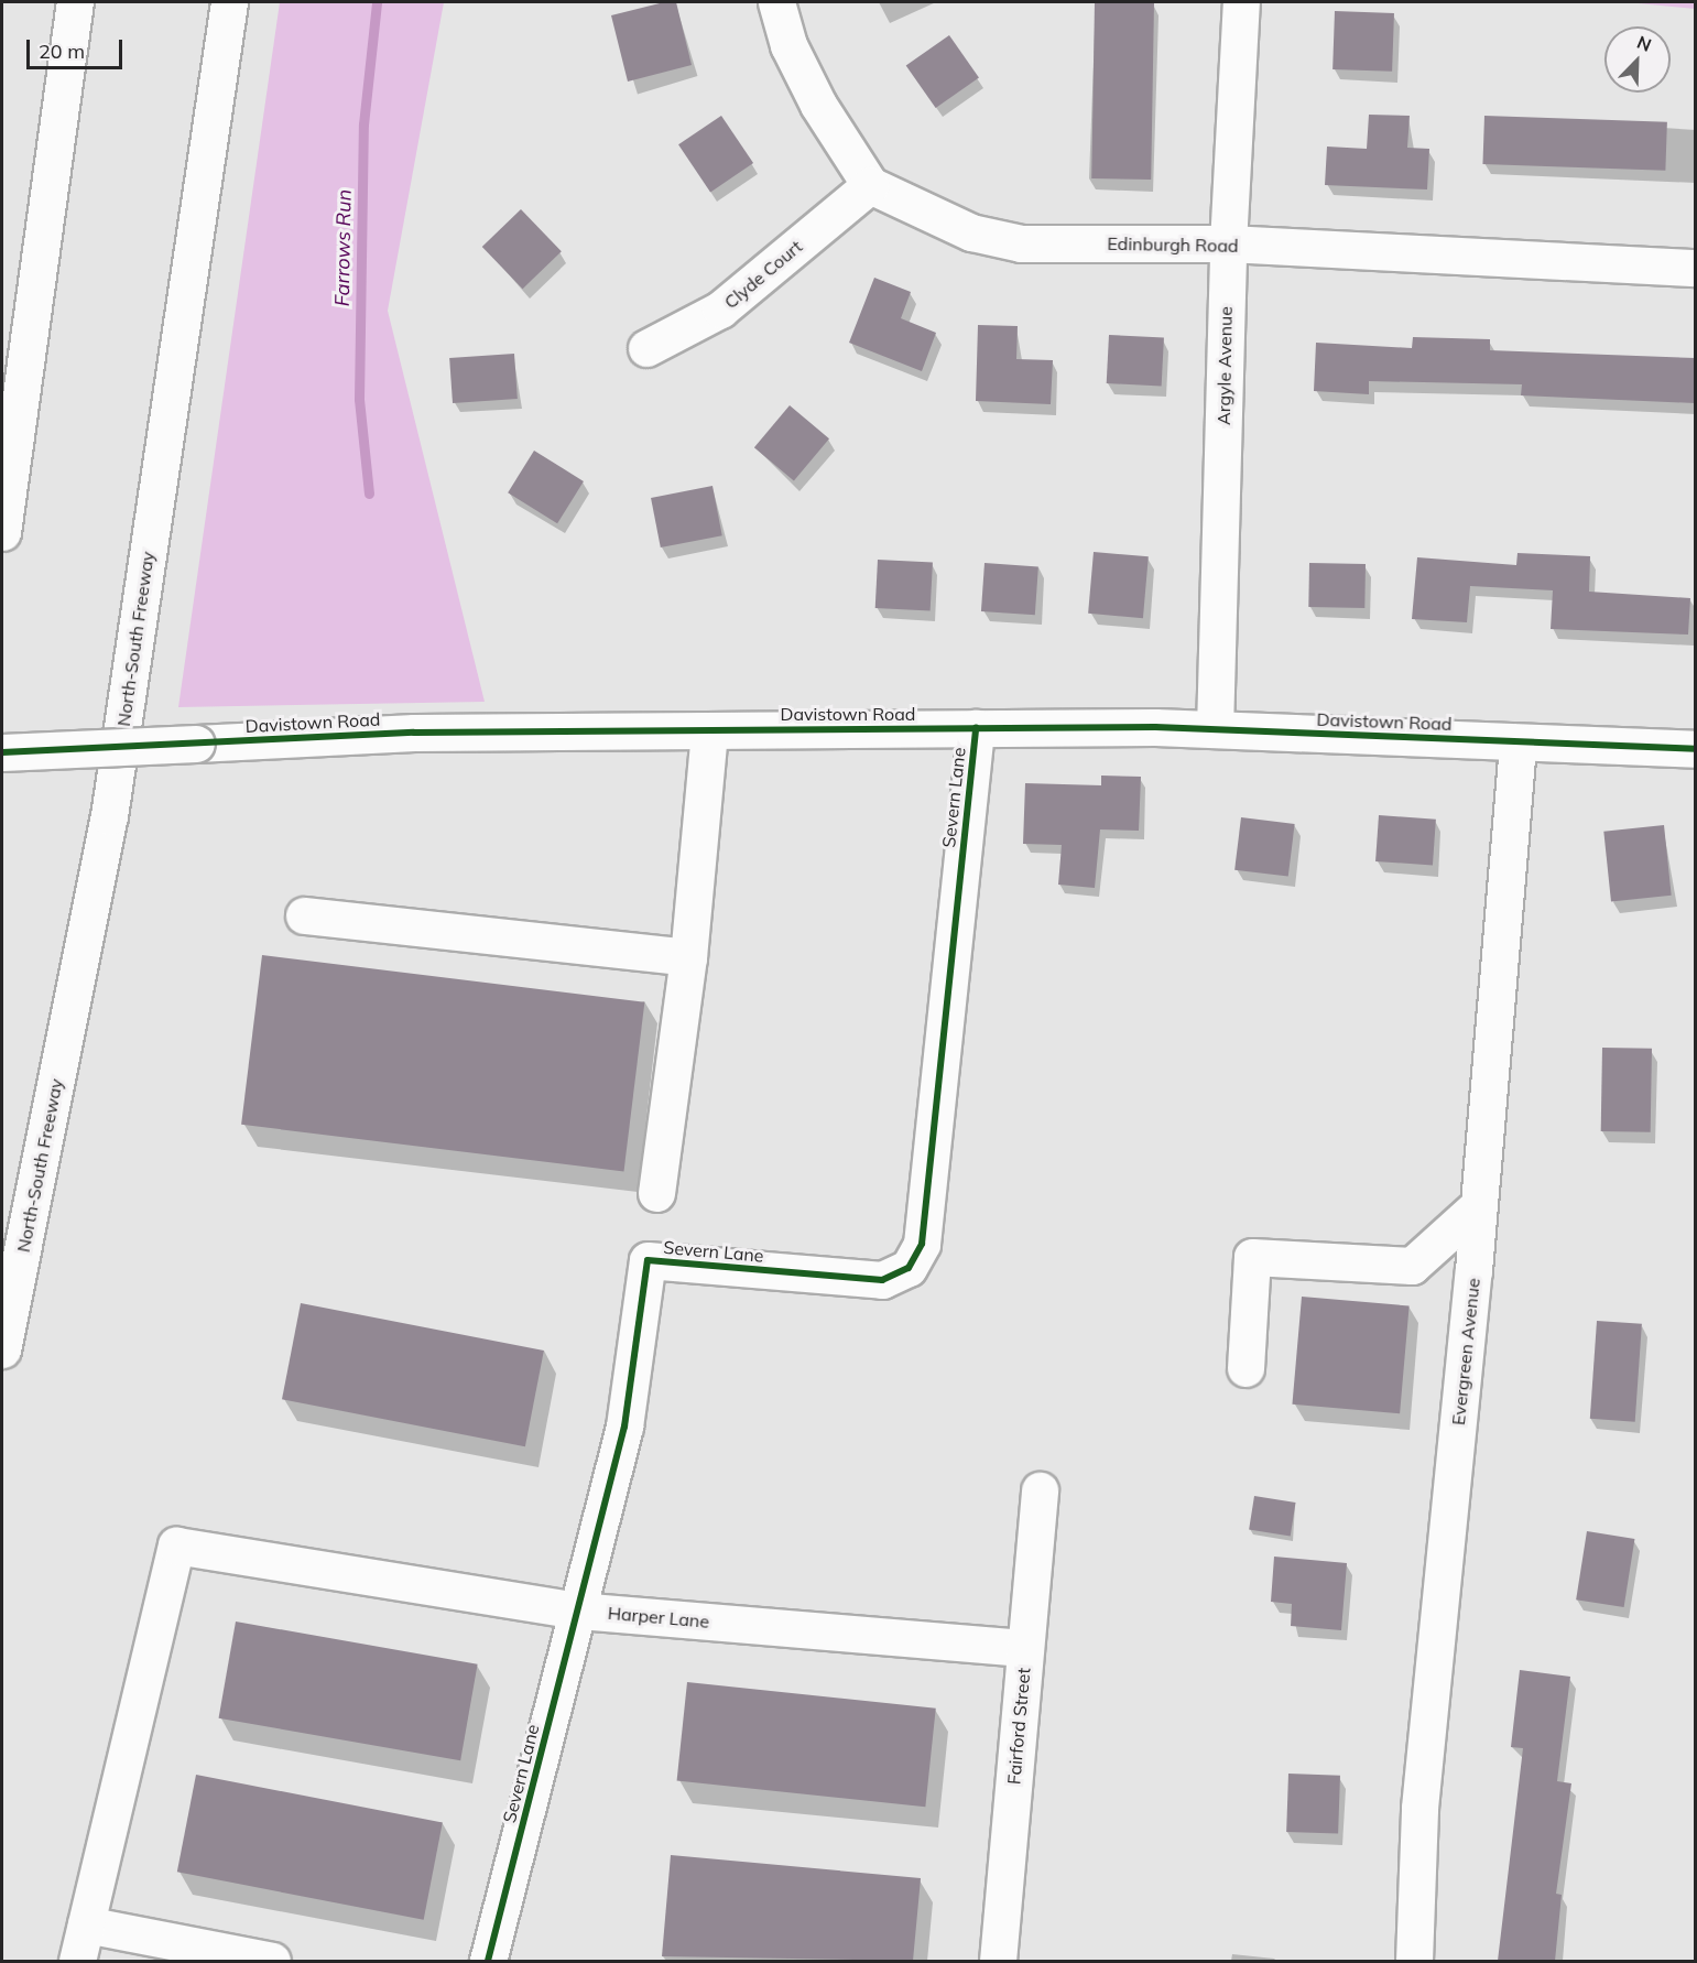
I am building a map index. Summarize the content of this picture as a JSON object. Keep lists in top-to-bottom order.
{
  "streets": {
    "main road": [
      "Edinburgh Road",
      "Clyde Court",
      "Argyle Avenue",
      "North-South Freeway",
      "Davistown Road",
      "Severn Lane",
      "Evergreen Avenue",
      "Harper Lane",
      "Fairford Street"
    ]
  },
  "crossings": [
    ["Edinburgh Road", "Clyde Court"],
    ["Edinburgh Road", "Argyle Avenue"],
    ["Argyle Avenue", "Davistown Road"],
    ["Davistown Road", "Severn Lane"],
    ["Davistown Road", "Evergreen Avenue"],
    ["Severn Lane", "Harper Lane"],
    ["Harper Lane", "Fairford Street"]
  ],
  "water": ["Farrows Run"],
  "scale_bar": "20 m",
  "north": "top right"
}
